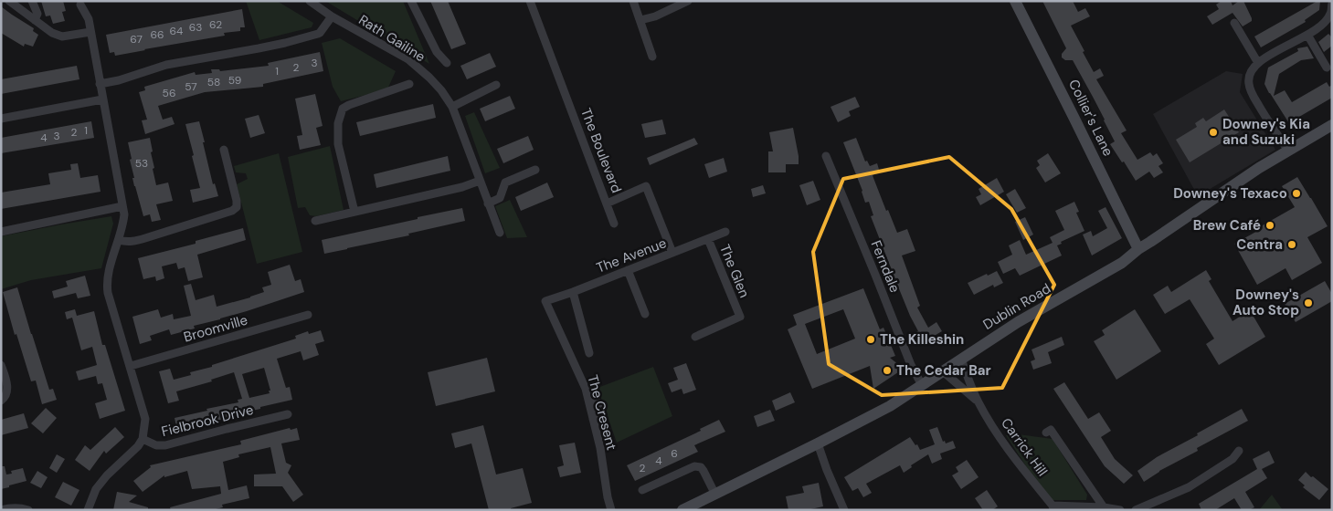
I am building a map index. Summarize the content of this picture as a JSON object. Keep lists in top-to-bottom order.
{
  "streets": {
    "main road": ["Collier's Lane", "Dublin Road"],
    "street": [
      "Rath Gailine",
      "The Boulevard",
      "The Avenue",
      "Ferndale",
      "The Glen",
      "Broomville",
      "The Cresent",
      "Fielbrook Drive",
      "Carrick Hill"
    ]
  },
  "crossings": [
    ["Collier's Lane", "Dublin Road"],
    ["The Boulevard", "The Avenue"],
    ["The Avenue", "The Glen"],
    ["The Avenue", "The Cresent"],
    ["Ferndale", "Dublin Road"],
    ["Dublin Road", "Carrick Hill"]
  ],
  "places": [
    "Downey's Kia and Suzuki",
    "Downey's Texaco",
    "Brew Café",
    "Centra",
    "Downey's Auto Stop",
    "The Killeshin",
    "The Cedar Bar"
  ],
  "house_numbers": [
    "62",
    "63",
    "64",
    "66",
    "67",
    "3",
    "2",
    "1",
    "59",
    "58",
    "57",
    "56",
    "1",
    "2",
    "3",
    "4",
    "53",
    "6",
    "4",
    "2"
  ]
}
